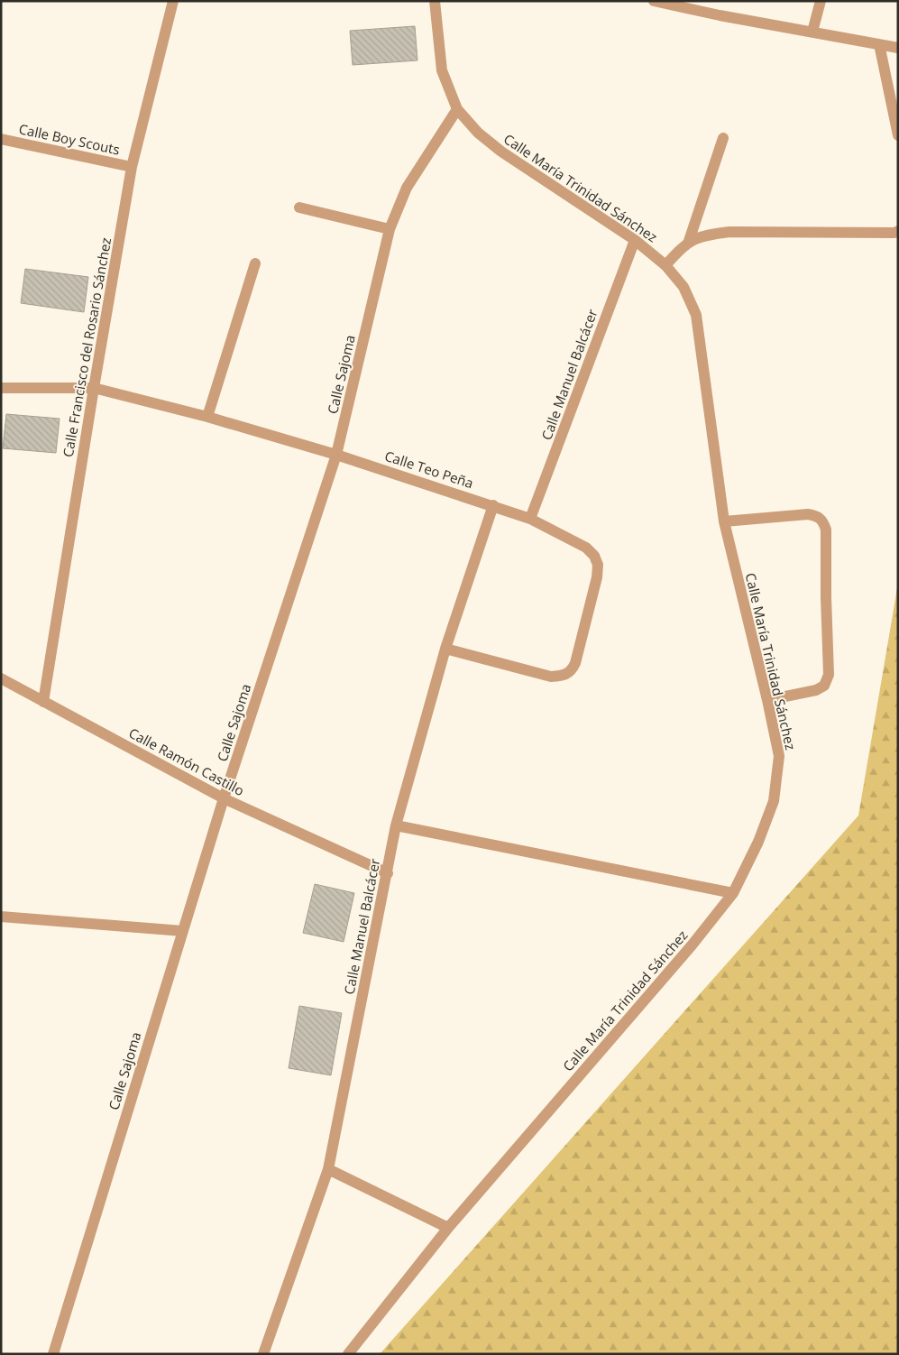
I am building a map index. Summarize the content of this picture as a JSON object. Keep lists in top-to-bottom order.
{
  "streets": {
    "street": [
      "Calle Boy Scouts",
      "Calle María Trinidad Sánchez",
      "Calle Francisco del Rosario Sánchez",
      "Calle Sajoma",
      "Calle Manuel Balcácer",
      "Calle Teo Peña",
      "Calle Ramón Castillo"
    ]
  },
  "crossings": [
    ["Calle Boy Scouts", "Calle Francisco del Rosario Sánchez"],
    ["Calle María Trinidad Sánchez", "Calle Sajoma"],
    ["Calle María Trinidad Sánchez", "Calle Manuel Balcácer"],
    ["Calle Francisco del Rosario Sánchez", "Calle Teo Peña"],
    ["Calle Francisco del Rosario Sánchez", "Calle Ramón Castillo"],
    ["Calle Sajoma", "Calle Teo Peña"],
    ["Calle Sajoma", "Calle Ramón Castillo"],
    ["Calle Manuel Balcácer", "Calle Teo Peña"],
    ["Calle Manuel Balcácer", "Calle Ramón Castillo"]
  ]
}
